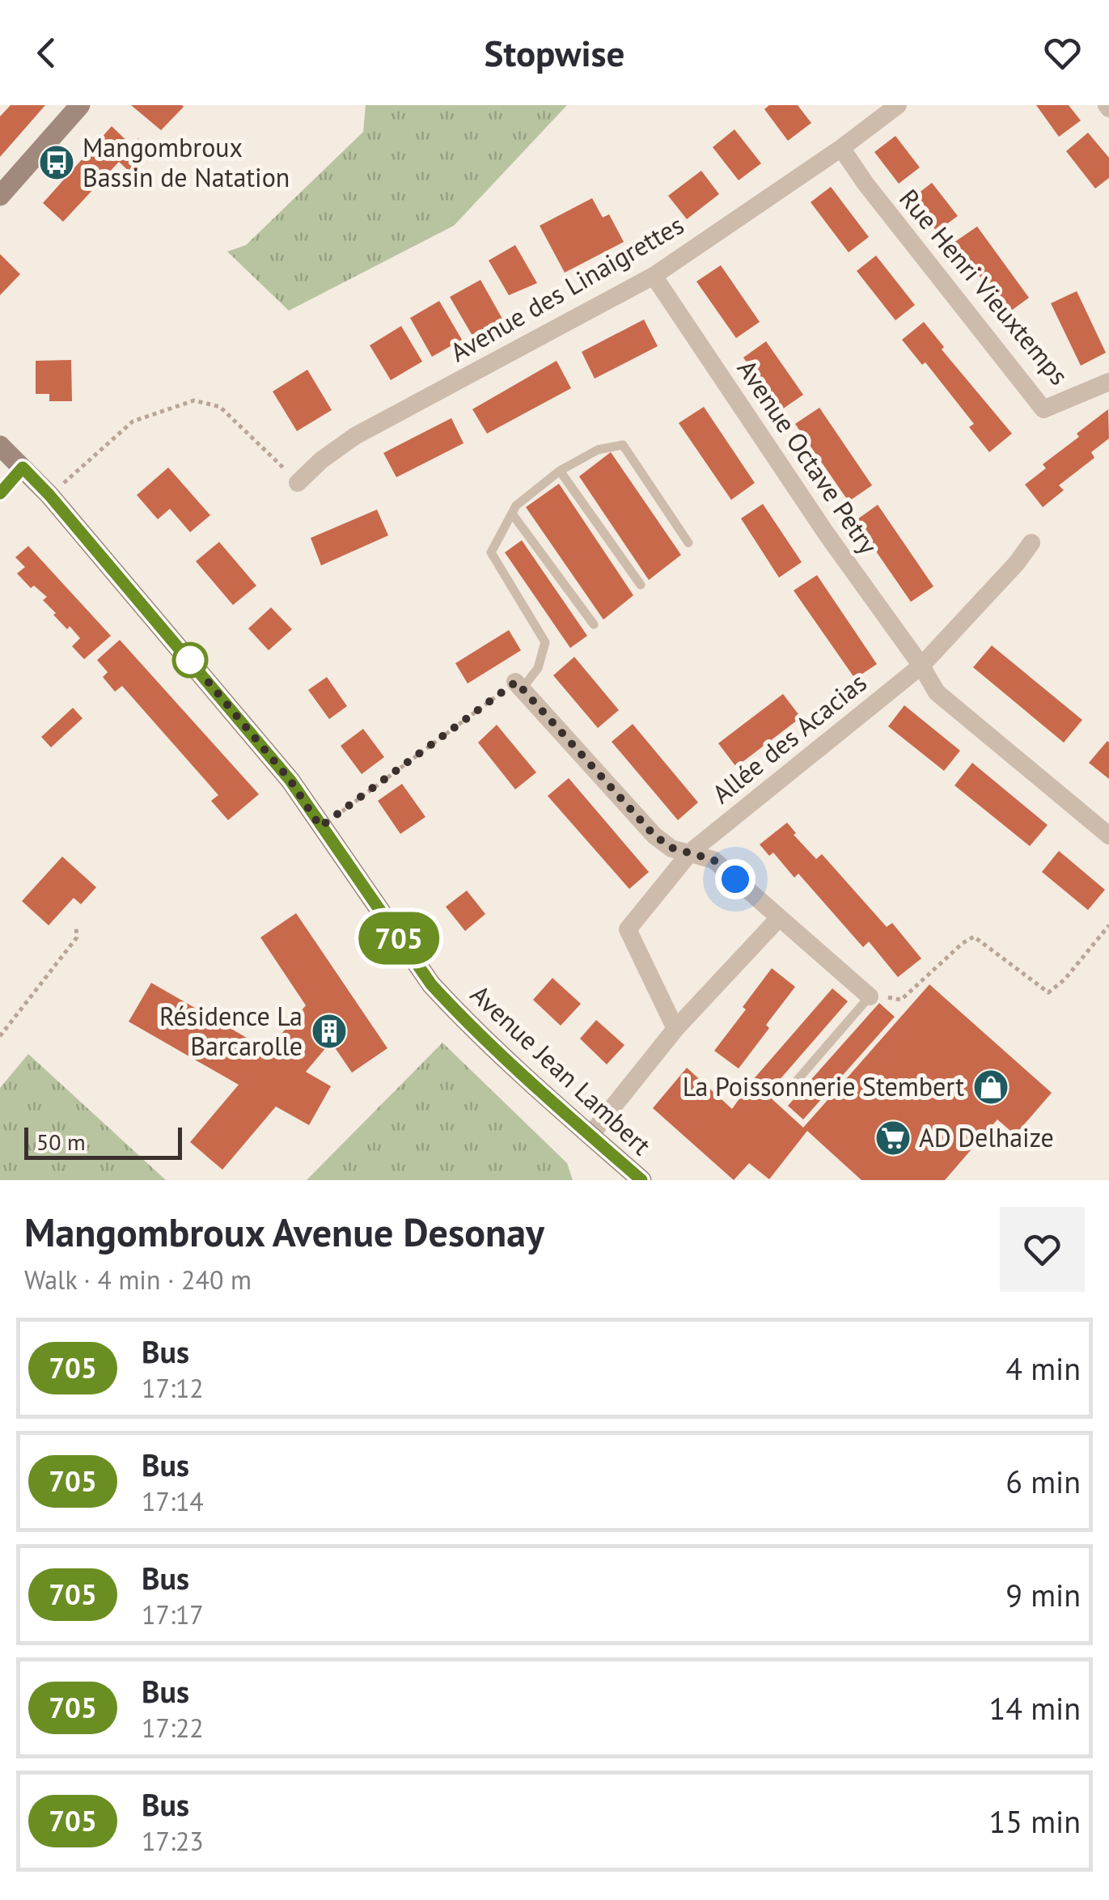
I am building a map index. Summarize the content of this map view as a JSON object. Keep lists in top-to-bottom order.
{
  "streets": {
    "main road": ["Avenue Jean Lambert"],
    "street": [
      "Rue Henri Vieuxtemps",
      "Avenue des Linaigrettes",
      "Avenue Octave Petry",
      "Allée des Acacias"
    ]
  },
  "crossings": [
    ["Rue Henri Vieuxtemps", "Avenue des Linaigrettes"],
    ["Avenue des Linaigrettes", "Avenue Octave Petry"],
    ["Avenue Octave Petry", "Allée des Acacias"]
  ],
  "places": {
    "bus stop": ["Mangombroux Bassin de Natation"],
    "building": ["Résidence La Barcarolle"],
    "shop": ["La Poissonnerie Stembert"],
    "supermarket": ["AD Delhaize"]
  },
  "lines": ["bus line 705"],
  "scale_bar": "50 m",
  "page": {
    "header": "Stopwise",
    "on_map": "705",
    "scale": "50 m",
    "heading": ["Mangombroux Avenue Desonay", "Walk · 4 min · 240 m"],
    "list": [
      {
        "mark": "705",
        "name": "Bus",
        "note": "17:12",
        "value": "4 min"
      },
      {
        "mark": "705",
        "name": "Bus",
        "note": "17:14",
        "value": "6 min"
      },
      {
        "mark": "705",
        "name": "Bus",
        "note": "17:17",
        "value": "9 min"
      },
      {
        "mark": "705",
        "name": "Bus",
        "note": "17:22",
        "value": "14 min"
      },
      {
        "mark": "705",
        "name": "Bus",
        "note": "17:23",
        "value": "15 min"
      }
    ]
  }
}
